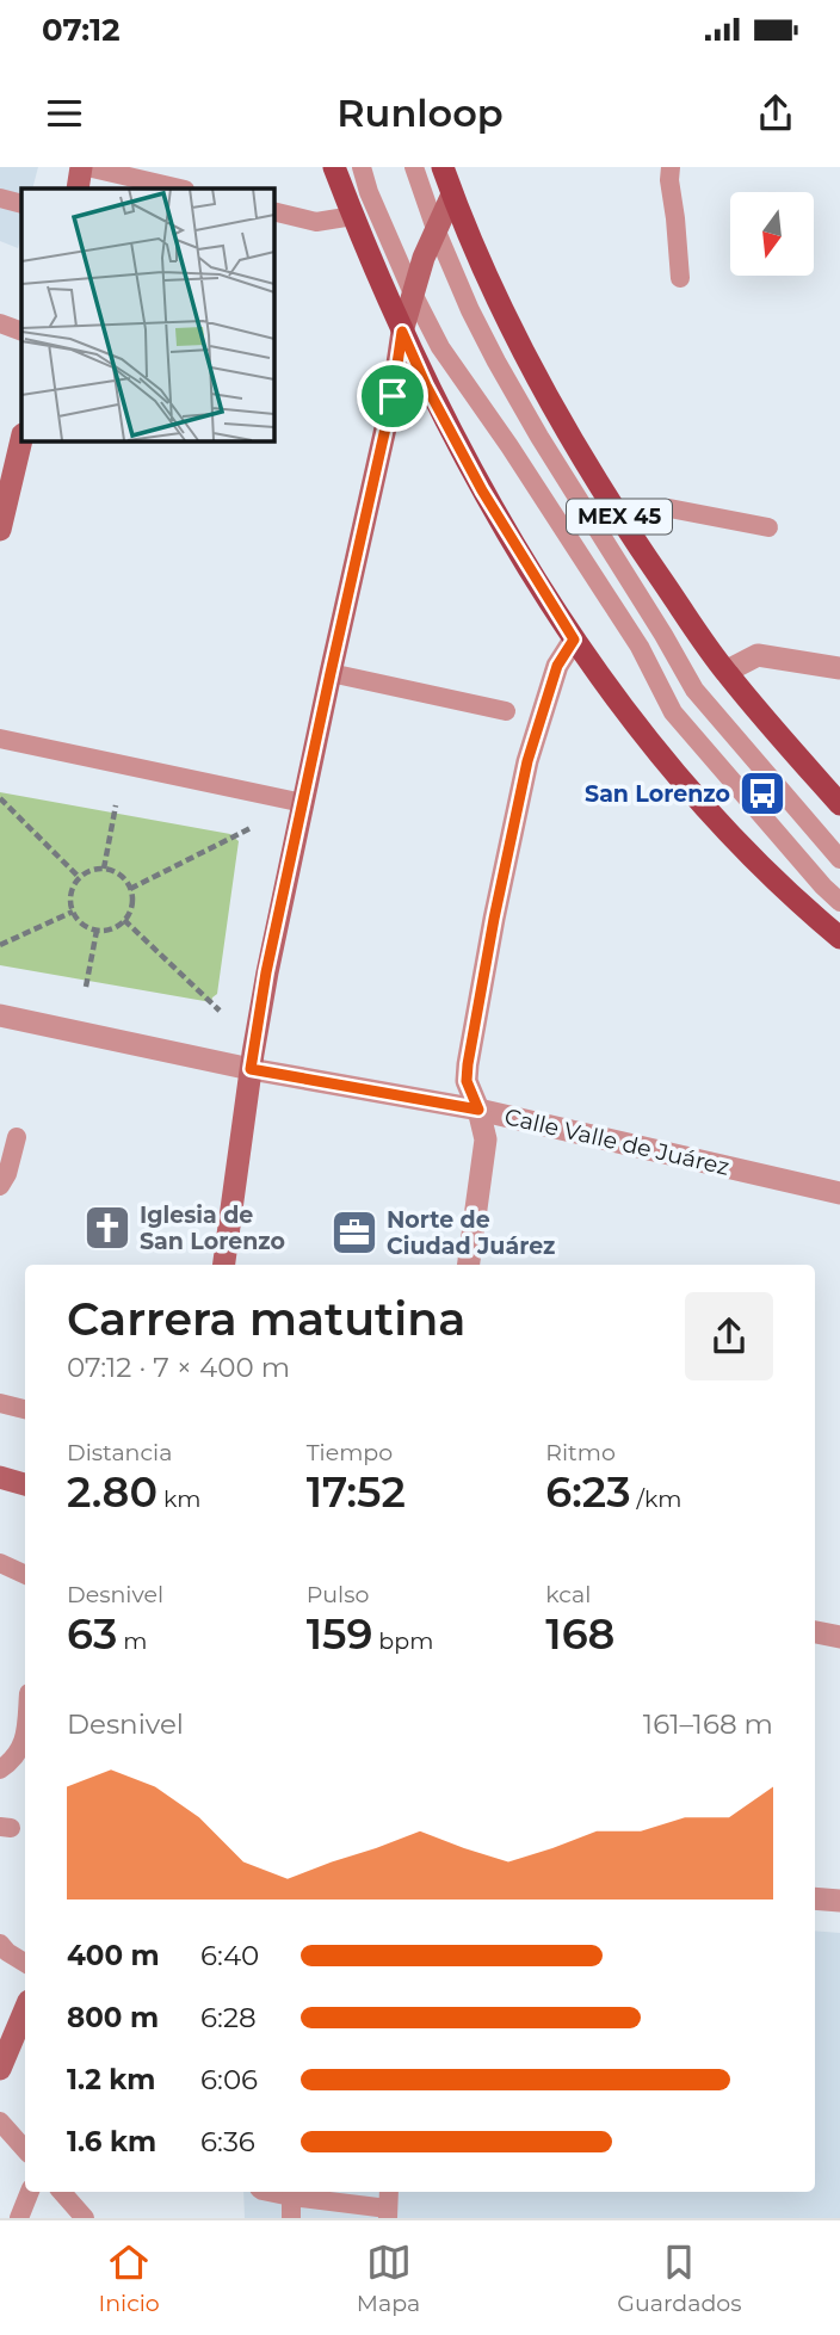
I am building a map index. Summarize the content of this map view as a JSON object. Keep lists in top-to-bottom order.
{
  "streets": {
    "main road": ["MEX 45"],
    "street": ["Calle Valle de Juárez"]
  },
  "places": {
    "bus stop": ["San Lorenzo"],
    "church": ["Iglesia de San Lorenzo"],
    "office": ["Norte de Ciudad Juárez"]
  },
  "north": "bottom",
  "page": {
    "status": "07:12",
    "header": "Runloop",
    "heading": ["Carrera matutina", "07:12 · 7 × 400 m"],
    "stats": [
      ["Distancia", "2.80 km"],
      ["Tiempo", "17:52"],
      ["Ritmo", "6:23 /km"],
      ["Desnivel", "63 m"],
      ["Pulso", "159 bpm"],
      ["kcal", "168"]
    ],
    "chart": ["Desnivel", "161–168 m"],
    "list": [
      {
        "name": "400 m",
        "note": "6:40"
      },
      {
        "name": "800 m",
        "note": "6:28"
      },
      {
        "name": "1.2 km",
        "note": "6:06"
      },
      {
        "name": "1.6 km",
        "note": "6:36"
      }
    ],
    "tabs": ["Inicio", "Mapa", "Guardados"]
  }
}
